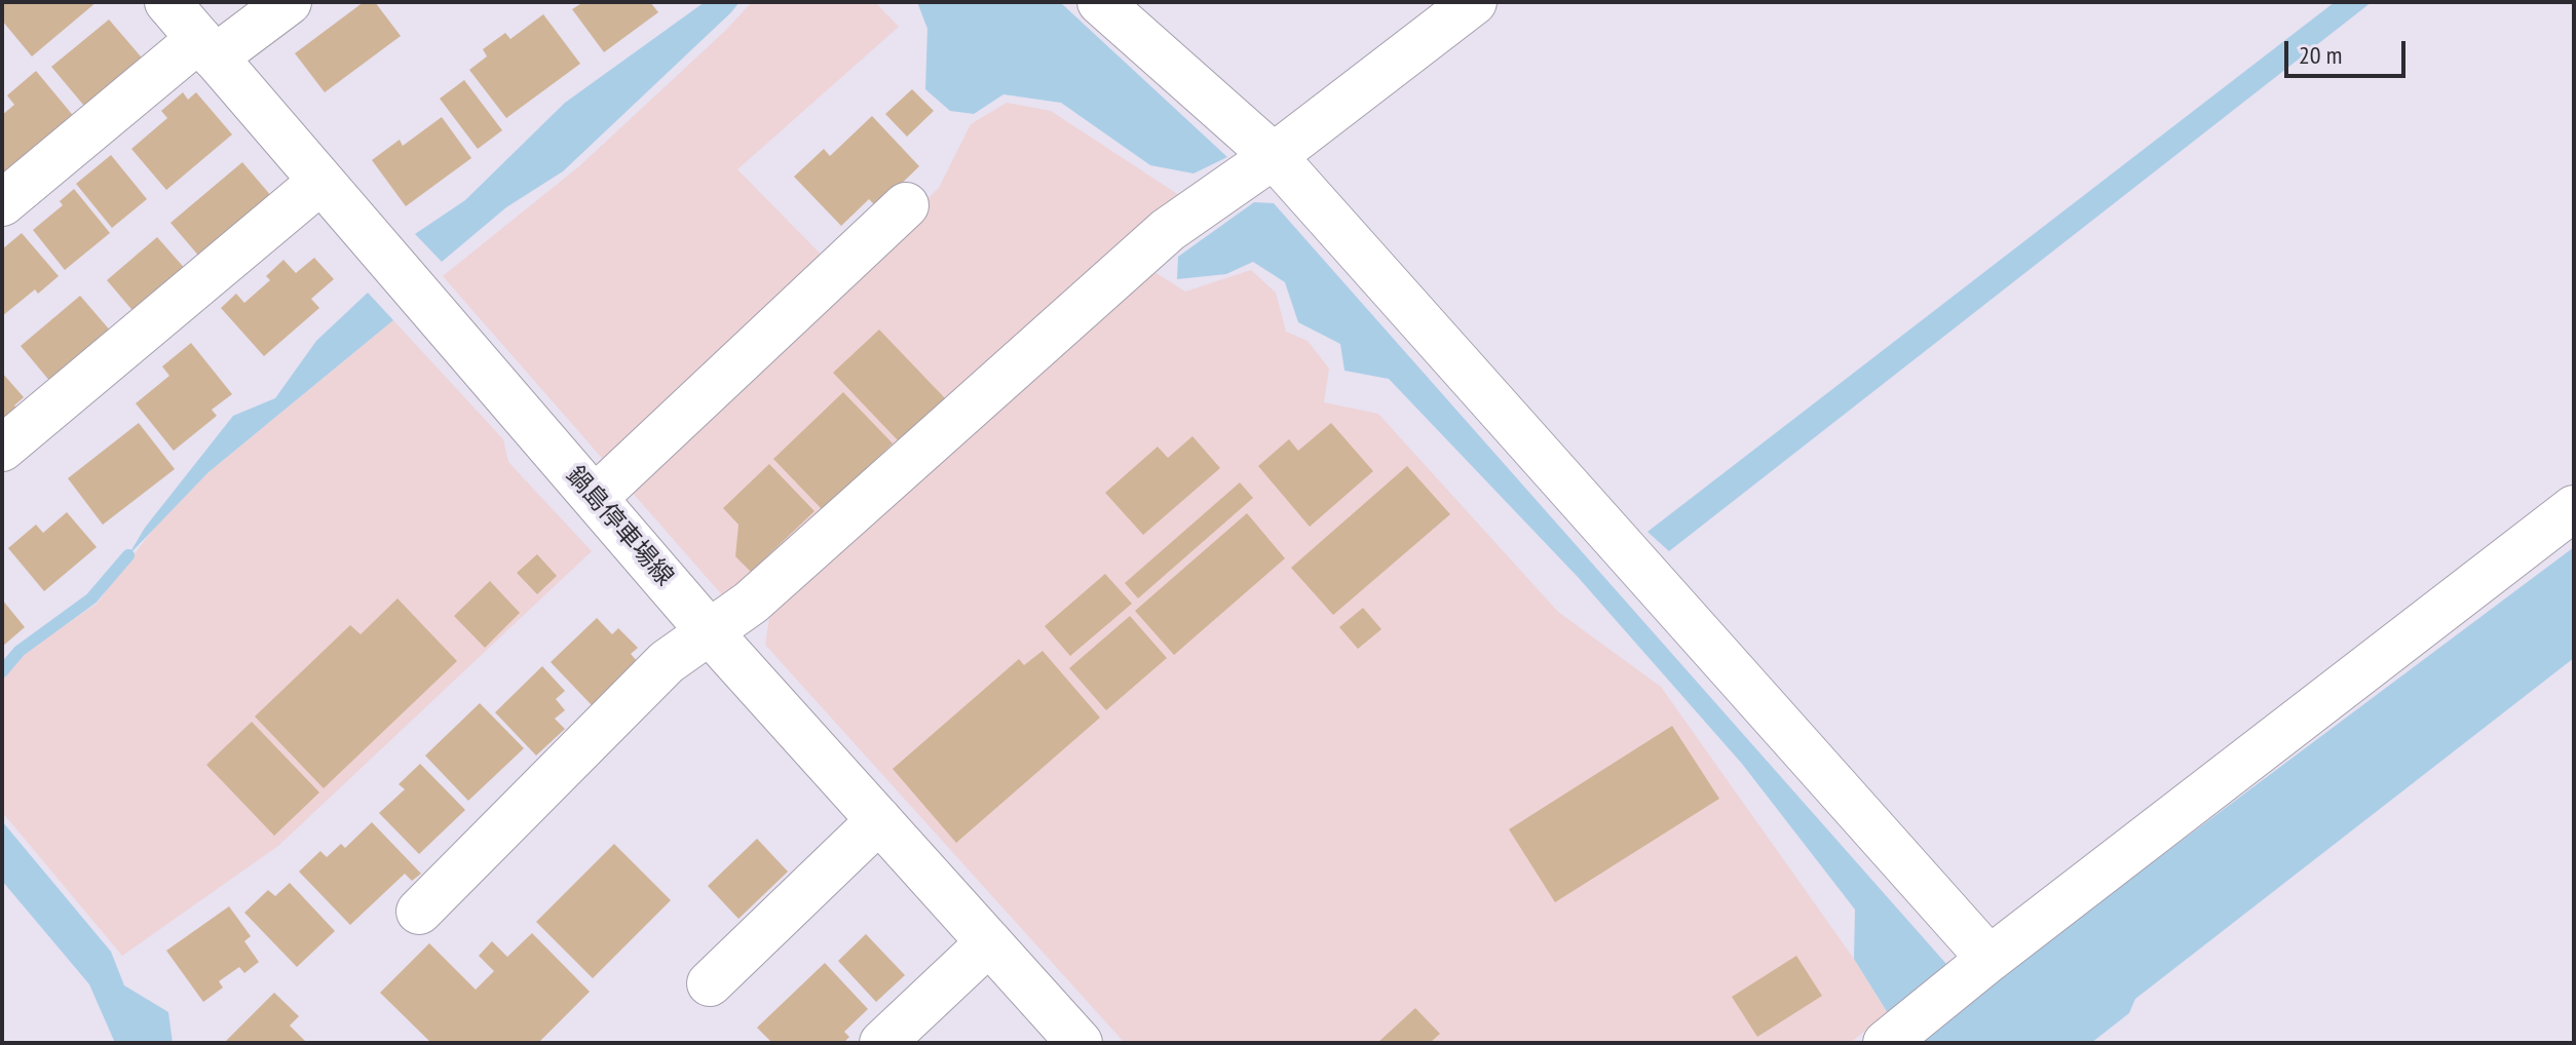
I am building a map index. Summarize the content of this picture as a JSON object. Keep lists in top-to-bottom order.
{
  "streets": {
    "street": ["鍋島停車場線"]
  },
  "scale_bar": "20 m"
}
